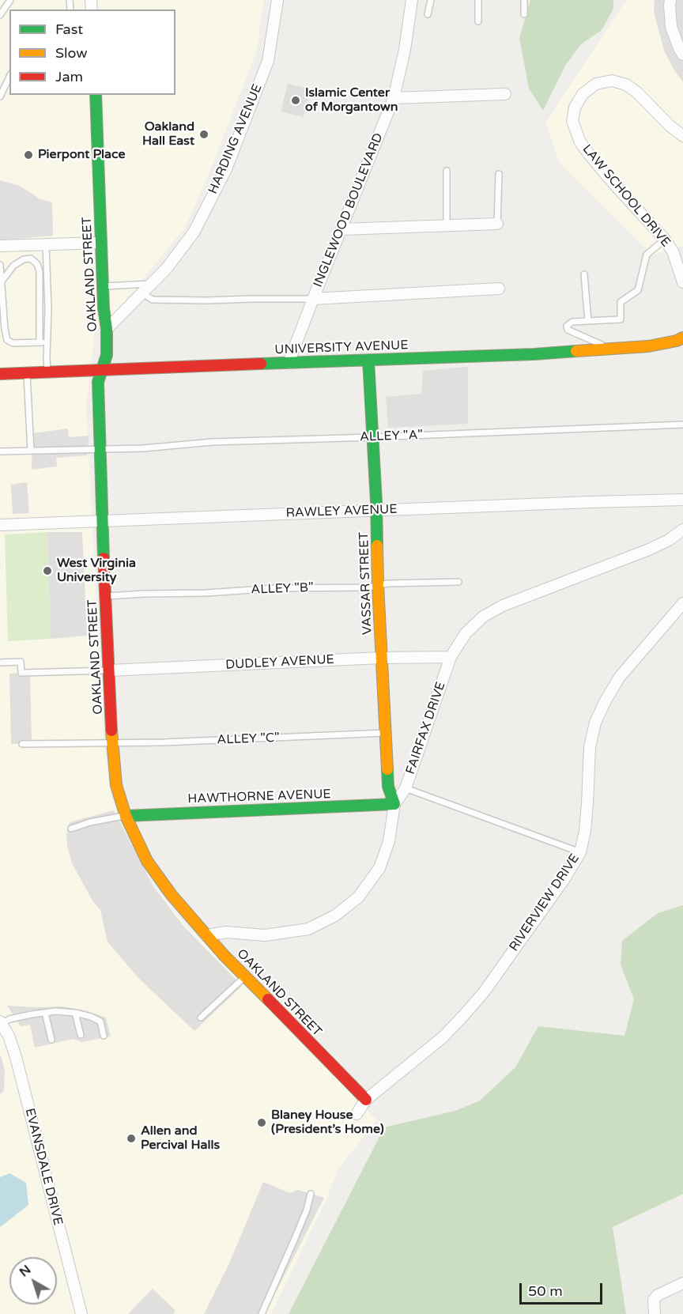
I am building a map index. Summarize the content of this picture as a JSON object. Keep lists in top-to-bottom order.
{
  "streets": {
    "street": [
      "HARDING AVENUE",
      "LAW SCHOOL DRIVE",
      "INGLEWOOD BOULEVARD",
      "OAKLAND STREET",
      "UNIVERSITY AVENUE",
      "RAWLEY AVENUE",
      "VASSAR STREET",
      "DUDLEY AVENUE",
      "FAIRFAX DRIVE",
      "HAWTHORNE AVENUE",
      "RIVERVIEW DRIVE",
      "EVANSDALE DRIVE"
    ],
    "lane": ["ALLEY \"A\"", "ALLEY \"B\"", "ALLEY \"C\""]
  },
  "crossings": [
    ["HARDING AVENUE", "OAKLAND STREET"],
    ["INGLEWOOD BOULEVARD", "UNIVERSITY AVENUE"],
    ["OAKLAND STREET", "UNIVERSITY AVENUE"],
    ["OAKLAND STREET", "ALLEY \"A\""],
    ["OAKLAND STREET", "RAWLEY AVENUE"],
    ["OAKLAND STREET", "ALLEY \"B\""],
    ["OAKLAND STREET", "DUDLEY AVENUE"],
    ["OAKLAND STREET", "FAIRFAX DRIVE"],
    ["OAKLAND STREET", "ALLEY \"C\""],
    ["OAKLAND STREET", "HAWTHORNE AVENUE"],
    ["OAKLAND STREET", "RIVERVIEW DRIVE"],
    ["UNIVERSITY AVENUE", "VASSAR STREET"],
    ["ALLEY \"A\"", "VASSAR STREET"],
    ["RAWLEY AVENUE", "VASSAR STREET"],
    ["VASSAR STREET", "ALLEY \"B\""],
    ["VASSAR STREET", "DUDLEY AVENUE"],
    ["VASSAR STREET", "FAIRFAX DRIVE"],
    ["VASSAR STREET", "ALLEY \"C\""],
    ["VASSAR STREET", "HAWTHORNE AVENUE"],
    ["DUDLEY AVENUE", "FAIRFAX DRIVE"],
    ["FAIRFAX DRIVE", "HAWTHORNE AVENUE"]
  ],
  "places": [
    "Islamic Center of Morgantown",
    "Oakland Hall East",
    "Pierpont Place",
    "West Virginia University",
    "Blaney House (President’s Home)",
    "Allen and Percival Halls"
  ],
  "legend": ["Fast", "Slow", "Jam"],
  "scale_bar": "50 m",
  "north": "top left"
}
